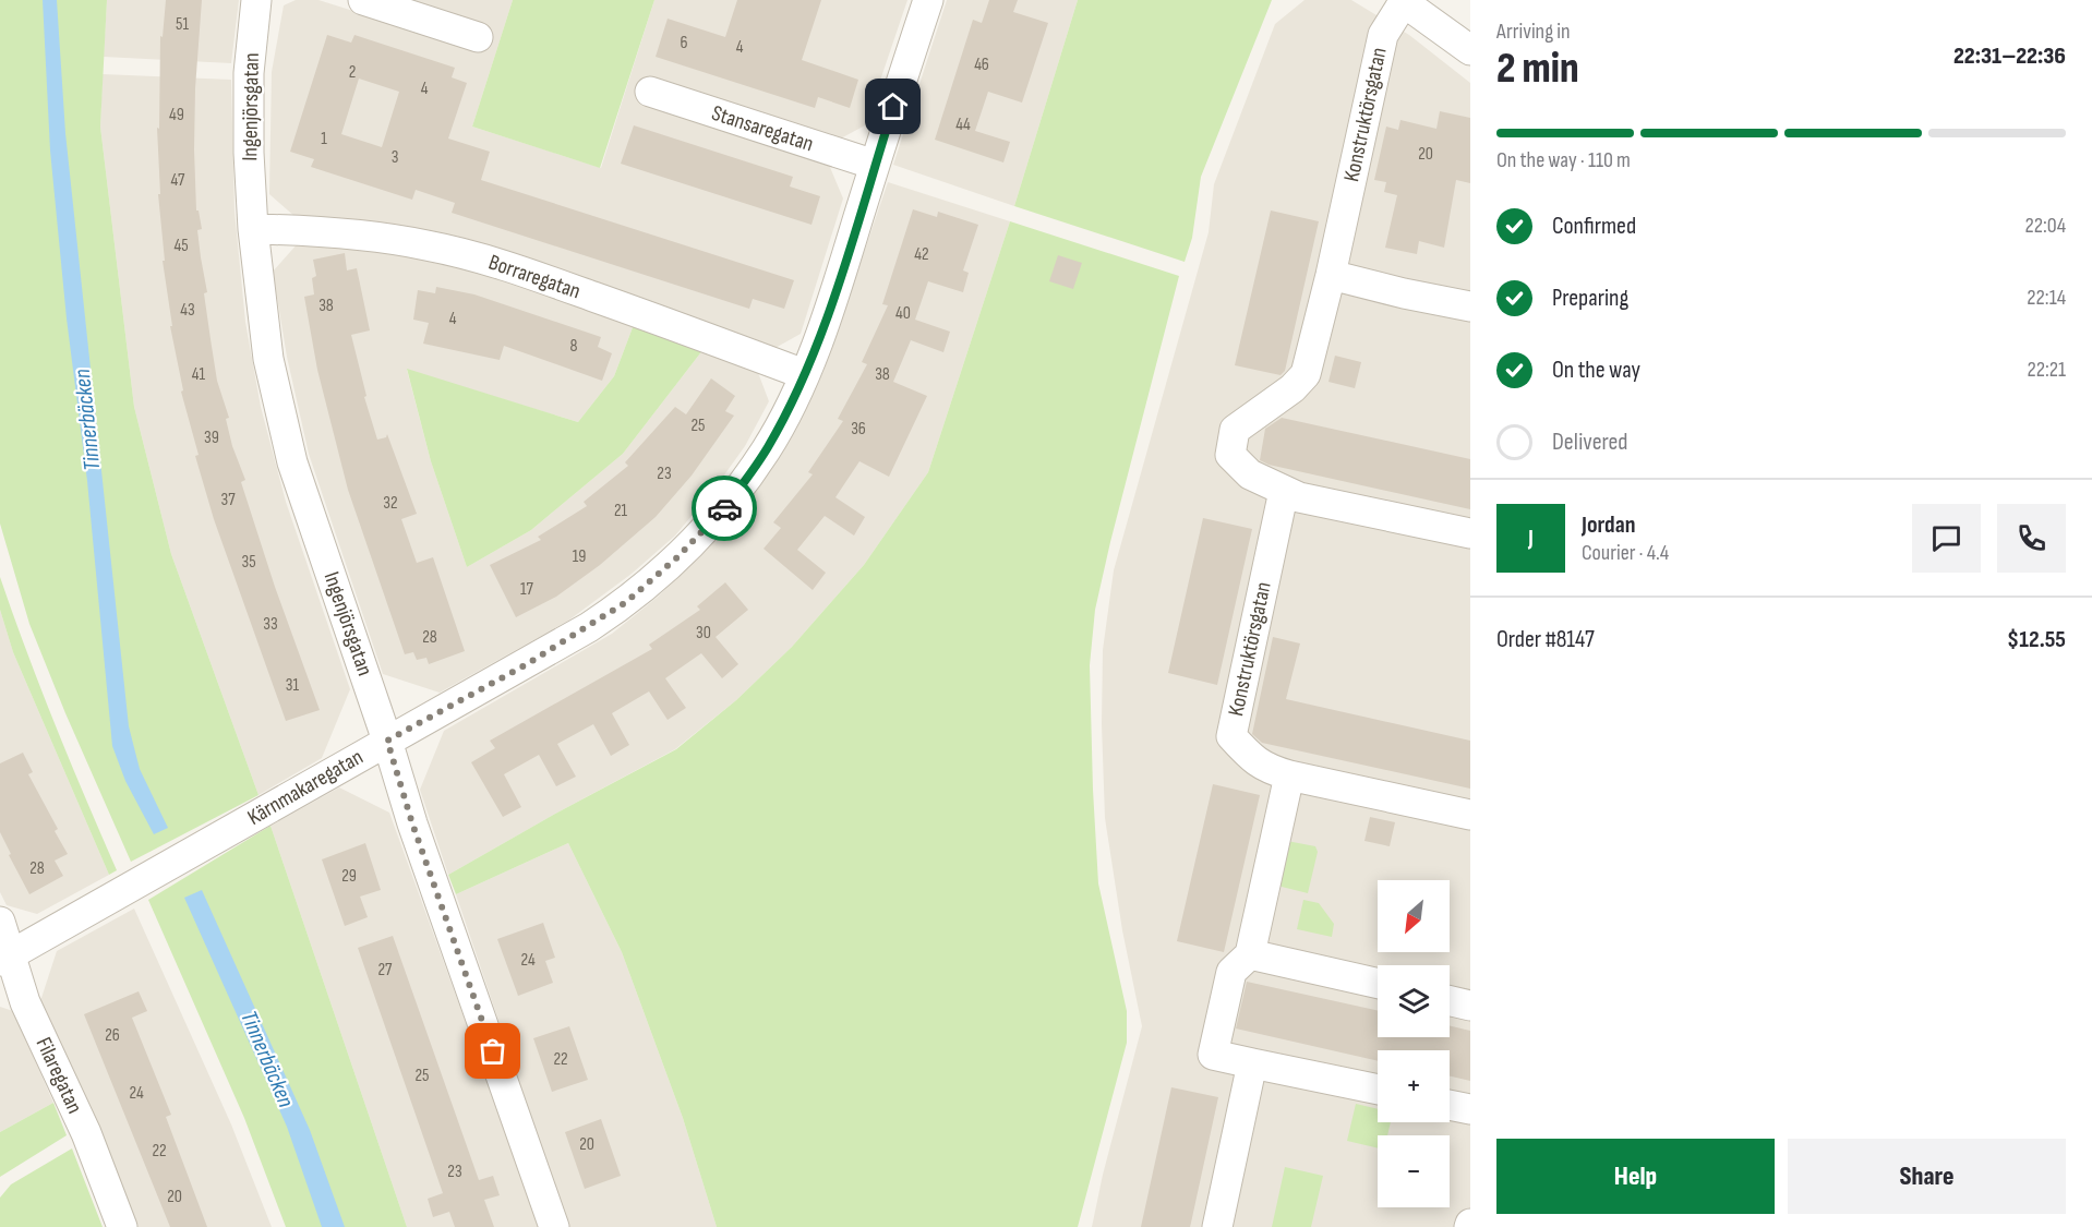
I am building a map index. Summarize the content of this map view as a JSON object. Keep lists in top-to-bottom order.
{
  "streets": {
    "street": [
      "Ingenjörsgatan",
      "Konstruktörsgatan",
      "Stansaregatan",
      "Borraregatan",
      "Kärnmakaregatan",
      "Filaregatan"
    ]
  },
  "crossings": [
    ["Ingenjörsgatan", "Borraregatan"],
    ["Ingenjörsgatan", "Kärnmakaregatan"],
    ["Stansaregatan", "Kärnmakaregatan"],
    ["Borraregatan", "Kärnmakaregatan"],
    ["Kärnmakaregatan", "Filaregatan"]
  ],
  "water": ["Tinnerbäcken"],
  "house_numbers": [
    "51",
    "6",
    "4",
    "46",
    "2",
    "4",
    "49",
    "44",
    "1",
    "20",
    "3",
    "47",
    "45",
    "42",
    "38",
    "43",
    "40",
    "4",
    "8",
    "41",
    "38",
    "25",
    "36",
    "39",
    "23",
    "37",
    "32",
    "21",
    "19",
    "35",
    "17",
    "33",
    "30",
    "28",
    "31",
    "28",
    "29",
    "24",
    "27",
    "26",
    "22",
    "25",
    "24",
    "20",
    "22",
    "23",
    "20"
  ],
  "north": "bottom left",
  "page": {
    "heading": ["2 min", "Arriving in", "22:31–22:36"],
    "panel": [
      "Jordan",
      "Courier · 4.4",
      "Order #8147",
      "$12.55"
    ],
    "bar": "On the way · 110 m",
    "list": [
      ["Confirmed", "22:04"],
      ["Preparing", "22:14"],
      ["On the way", "22:21"],
      "Delivered"
    ],
    "round": "J",
    "map_buttons": ["+", "−"],
    "buttons": ["Help", "Share"]
  }
}
